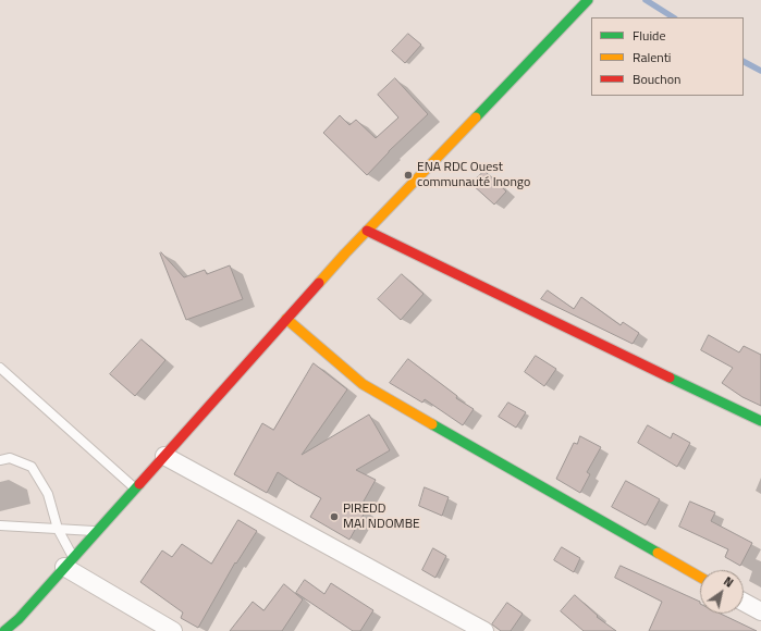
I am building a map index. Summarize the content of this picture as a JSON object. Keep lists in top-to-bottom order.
{
  "places": ["ENA RDC Ouest communauté Inongo", "PIREDD MAI NDOMBE"],
  "legend": ["Fluide", "Ralenti", "Bouchon"],
  "north": "top right"
}
